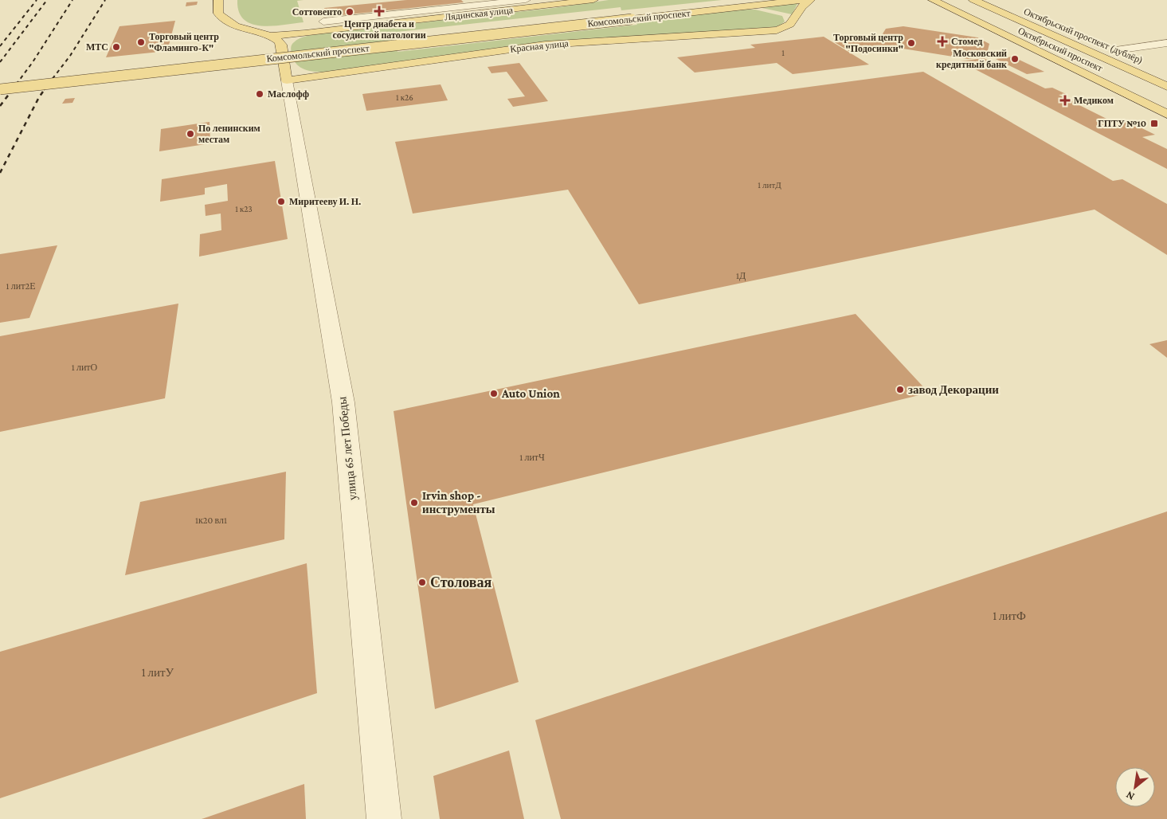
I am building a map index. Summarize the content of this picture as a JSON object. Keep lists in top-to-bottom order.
{
  "streets": {
    "main road": [
      "Лядинская улица",
      "Комсомольский проспект",
      "Октябрьский проспект (дублёр)",
      "Красная улица",
      "Октябрьский проспект"
    ],
    "street": ["улица 65 лет Победы"]
  },
  "crossings": [
    ["Красная улица", "улица 65 лет Победы"]
  ],
  "places": {
    "health": ["Центр диабета и сосудистой патологии", "Стомед", "Медиком"],
    "other": [
      "Соттовенто",
      "Торговый центр \"Фламинго-К\"",
      "Торговый центр \"Подосинки\"",
      "МТС",
      "Московский кредитный банк",
      "Маслофф",
      "По ленинским местам",
      "Миритееву И. Н.",
      "завод Декорации",
      "Auto Union",
      "Irvin shop - инструменты",
      "Столовая"
    ],
    "transit": ["ГПТУ №10"]
  },
  "house_numbers": [
    "1",
    "1 к26",
    "1 литД",
    "1 к23",
    "1Д",
    "1 лит2Е",
    "1 литО",
    "1 литЧ",
    "1к20 вл1",
    "1 литФ",
    "1 литУ"
  ],
  "north": "bottom left"
}
